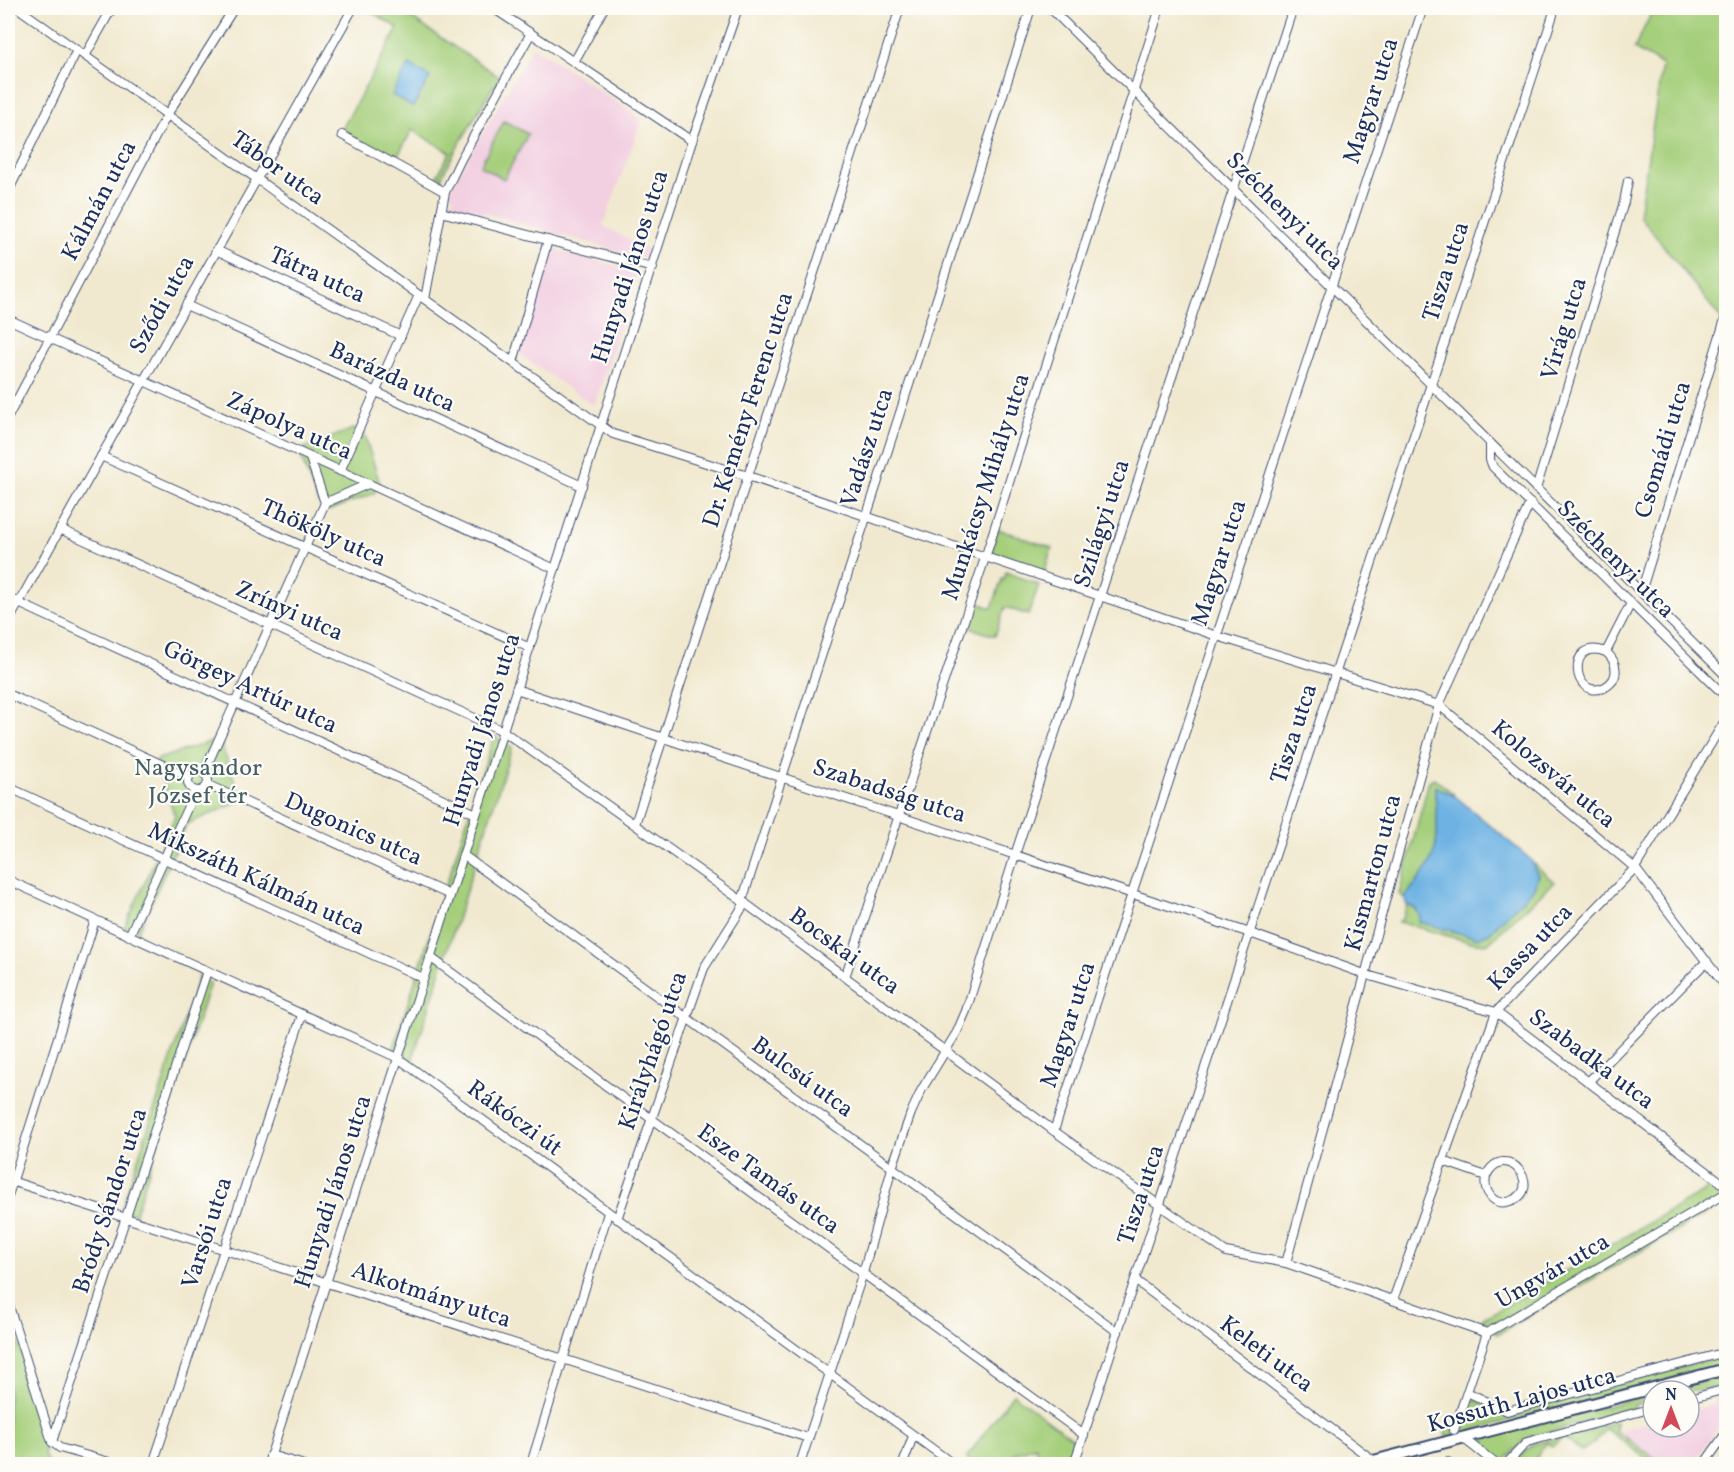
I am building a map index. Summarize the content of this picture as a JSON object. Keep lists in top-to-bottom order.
{
  "streets": {
    "street": [
      "Magyar utca",
      "Tábor utca",
      "Kálmán utca",
      "Széchenyi utca",
      "Hunyadi János utca",
      "Tisza utca",
      "Tátra utca",
      "Sződi utca",
      "Virág utca",
      "Barázda utca",
      "Dr. Kemény Ferenc utca",
      "Zápolya utca",
      "Vadász utca",
      "Csomádi utca",
      "Munkácsy Mihály utca",
      "Szilágyi utca",
      "Thököly utca",
      "Zrínyi utca",
      "Görgey Artúr utca",
      "Kolozsvár utca",
      "Szabadság utca",
      "Dugonics utca",
      "Kismarton utca",
      "Mikszáth Kálmán utca",
      "Kassa utca",
      "Bocskai utca",
      "Királyhágó utca",
      "Szabadka utca",
      "Bulcsú utca",
      "Rákóczi út",
      "Esze Tamás utca",
      "Bródy Sándor utca",
      "Varsói utca",
      "Ungvár utca",
      "Alkotmány utca",
      "Keleti utca",
      "Kossuth Lajos utca"
    ]
  },
  "crossings": [
    ["Magyar utca", "Széchenyi utca"],
    ["Magyar utca", "Kolozsvár utca"],
    ["Magyar utca", "Szabadság utca"],
    ["Magyar utca", "Bocskai utca"],
    ["Tábor utca", "Kálmán utca"],
    ["Tábor utca", "Hunyadi János utca"],
    ["Tábor utca", "Sződi utca"],
    ["Tábor utca", "Dr. Kemény Ferenc utca"],
    ["Tábor utca", "Vadász utca"],
    ["Tábor utca", "Munkácsy Mihály utca"],
    ["Tábor utca", "Kolozsvár utca"],
    ["Kálmán utca", "Zápolya utca"],
    ["Széchenyi utca", "Tisza utca"],
    ["Széchenyi utca", "Virág utca"],
    ["Széchenyi utca", "Csomádi utca"],
    ["Széchenyi utca", "Munkácsy Mihály utca"],
    ["Széchenyi utca", "Szilágyi utca"],
    ["Széchenyi utca", "Kismarton utca"],
    ["Hunyadi János utca", "Barázda utca"],
    ["Hunyadi János utca", "Zápolya utca"],
    ["Hunyadi János utca", "Thököly utca"],
    ["Hunyadi János utca", "Zrínyi utca"],
    ["Hunyadi János utca", "Görgey Artúr utca"],
    ["Hunyadi János utca", "Szabadság utca"],
    ["Hunyadi János utca", "Dugonics utca"],
    ["Hunyadi János utca", "Mikszáth Kálmán utca"],
    ["Hunyadi János utca", "Bocskai utca"],
    ["Hunyadi János utca", "Bulcsú utca"],
    ["Hunyadi János utca", "Rákóczi út"],
    ["Hunyadi János utca", "Esze Tamás utca"],
    ["Hunyadi János utca", "Alkotmány utca"],
    ["Tisza utca", "Kolozsvár utca"],
    ["Tisza utca", "Szabadság utca"],
    ["Tisza utca", "Bocskai utca"],
    ["Tisza utca", "Szabadka utca"],
    ["Tisza utca", "Bulcsú utca"],
    ["Tisza utca", "Esze Tamás utca"],
    ["Tisza utca", "Keleti utca"],
    ["Tátra utca", "Sződi utca"],
    ["Sződi utca", "Barázda utca"],
    ["Sződi utca", "Zápolya utca"],
    ["Sződi utca", "Thököly utca"],
    ["Sződi utca", "Zrínyi utca"],
    ["Sződi utca", "Görgey Artúr utca"],
    ["Dr. Kemény Ferenc utca", "Szabadság utca"],
    ["Dr. Kemény Ferenc utca", "Bocskai utca"],
    ["Vadász utca", "Szabadság utca"],
    ["Vadász utca", "Bocskai utca"],
    ["Vadász utca", "Királyhágó utca"],
    ["Munkácsy Mihály utca", "Kolozsvár utca"],
    ["Munkácsy Mihály utca", "Szabadság utca"],
    ["Munkácsy Mihály utca", "Bocskai utca"],
    ["Szilágyi utca", "Kolozsvár utca"],
    ["Szilágyi utca", "Szabadság utca"],
    ["Szilágyi utca", "Bocskai utca"],
    ["Szilágyi utca", "Bulcsú utca"],
    ["Szilágyi utca", "Rákóczi út"],
    ["Szilágyi utca", "Esze Tamás utca"],
    ["Szilágyi utca", "Alkotmány utca"],
    ["Zrínyi utca", "Bocskai utca"],
    ["Kolozsvár utca", "Kismarton utca"],
    ["Kolozsvár utca", "Kassa utca"],
    ["Szabadság utca", "Szabadka utca"],
    ["Kismarton utca", "Bocskai utca"],
    ["Kismarton utca", "Szabadka utca"],
    ["Kassa utca", "Bocskai utca"],
    ["Kassa utca", "Szabadka utca"],
    ["Bocskai utca", "Királyhágó utca"],
    ["Bocskai utca", "Ungvár utca"],
    ["Királyhágó utca", "Bulcsú utca"],
    ["Királyhágó utca", "Rákóczi út"],
    ["Királyhágó utca", "Esze Tamás utca"],
    ["Rákóczi út", "Bródy Sándor utca"],
    ["Rákóczi út", "Varsói utca"],
    ["Bródy Sándor utca", "Alkotmány utca"],
    ["Varsói utca", "Alkotmány utca"],
    ["Ungvár utca", "Kossuth Lajos utca"],
    ["Keleti utca", "Kossuth Lajos utca"]
  ],
  "parks": ["Nagysándor József tér"],
  "north": "top"
}
